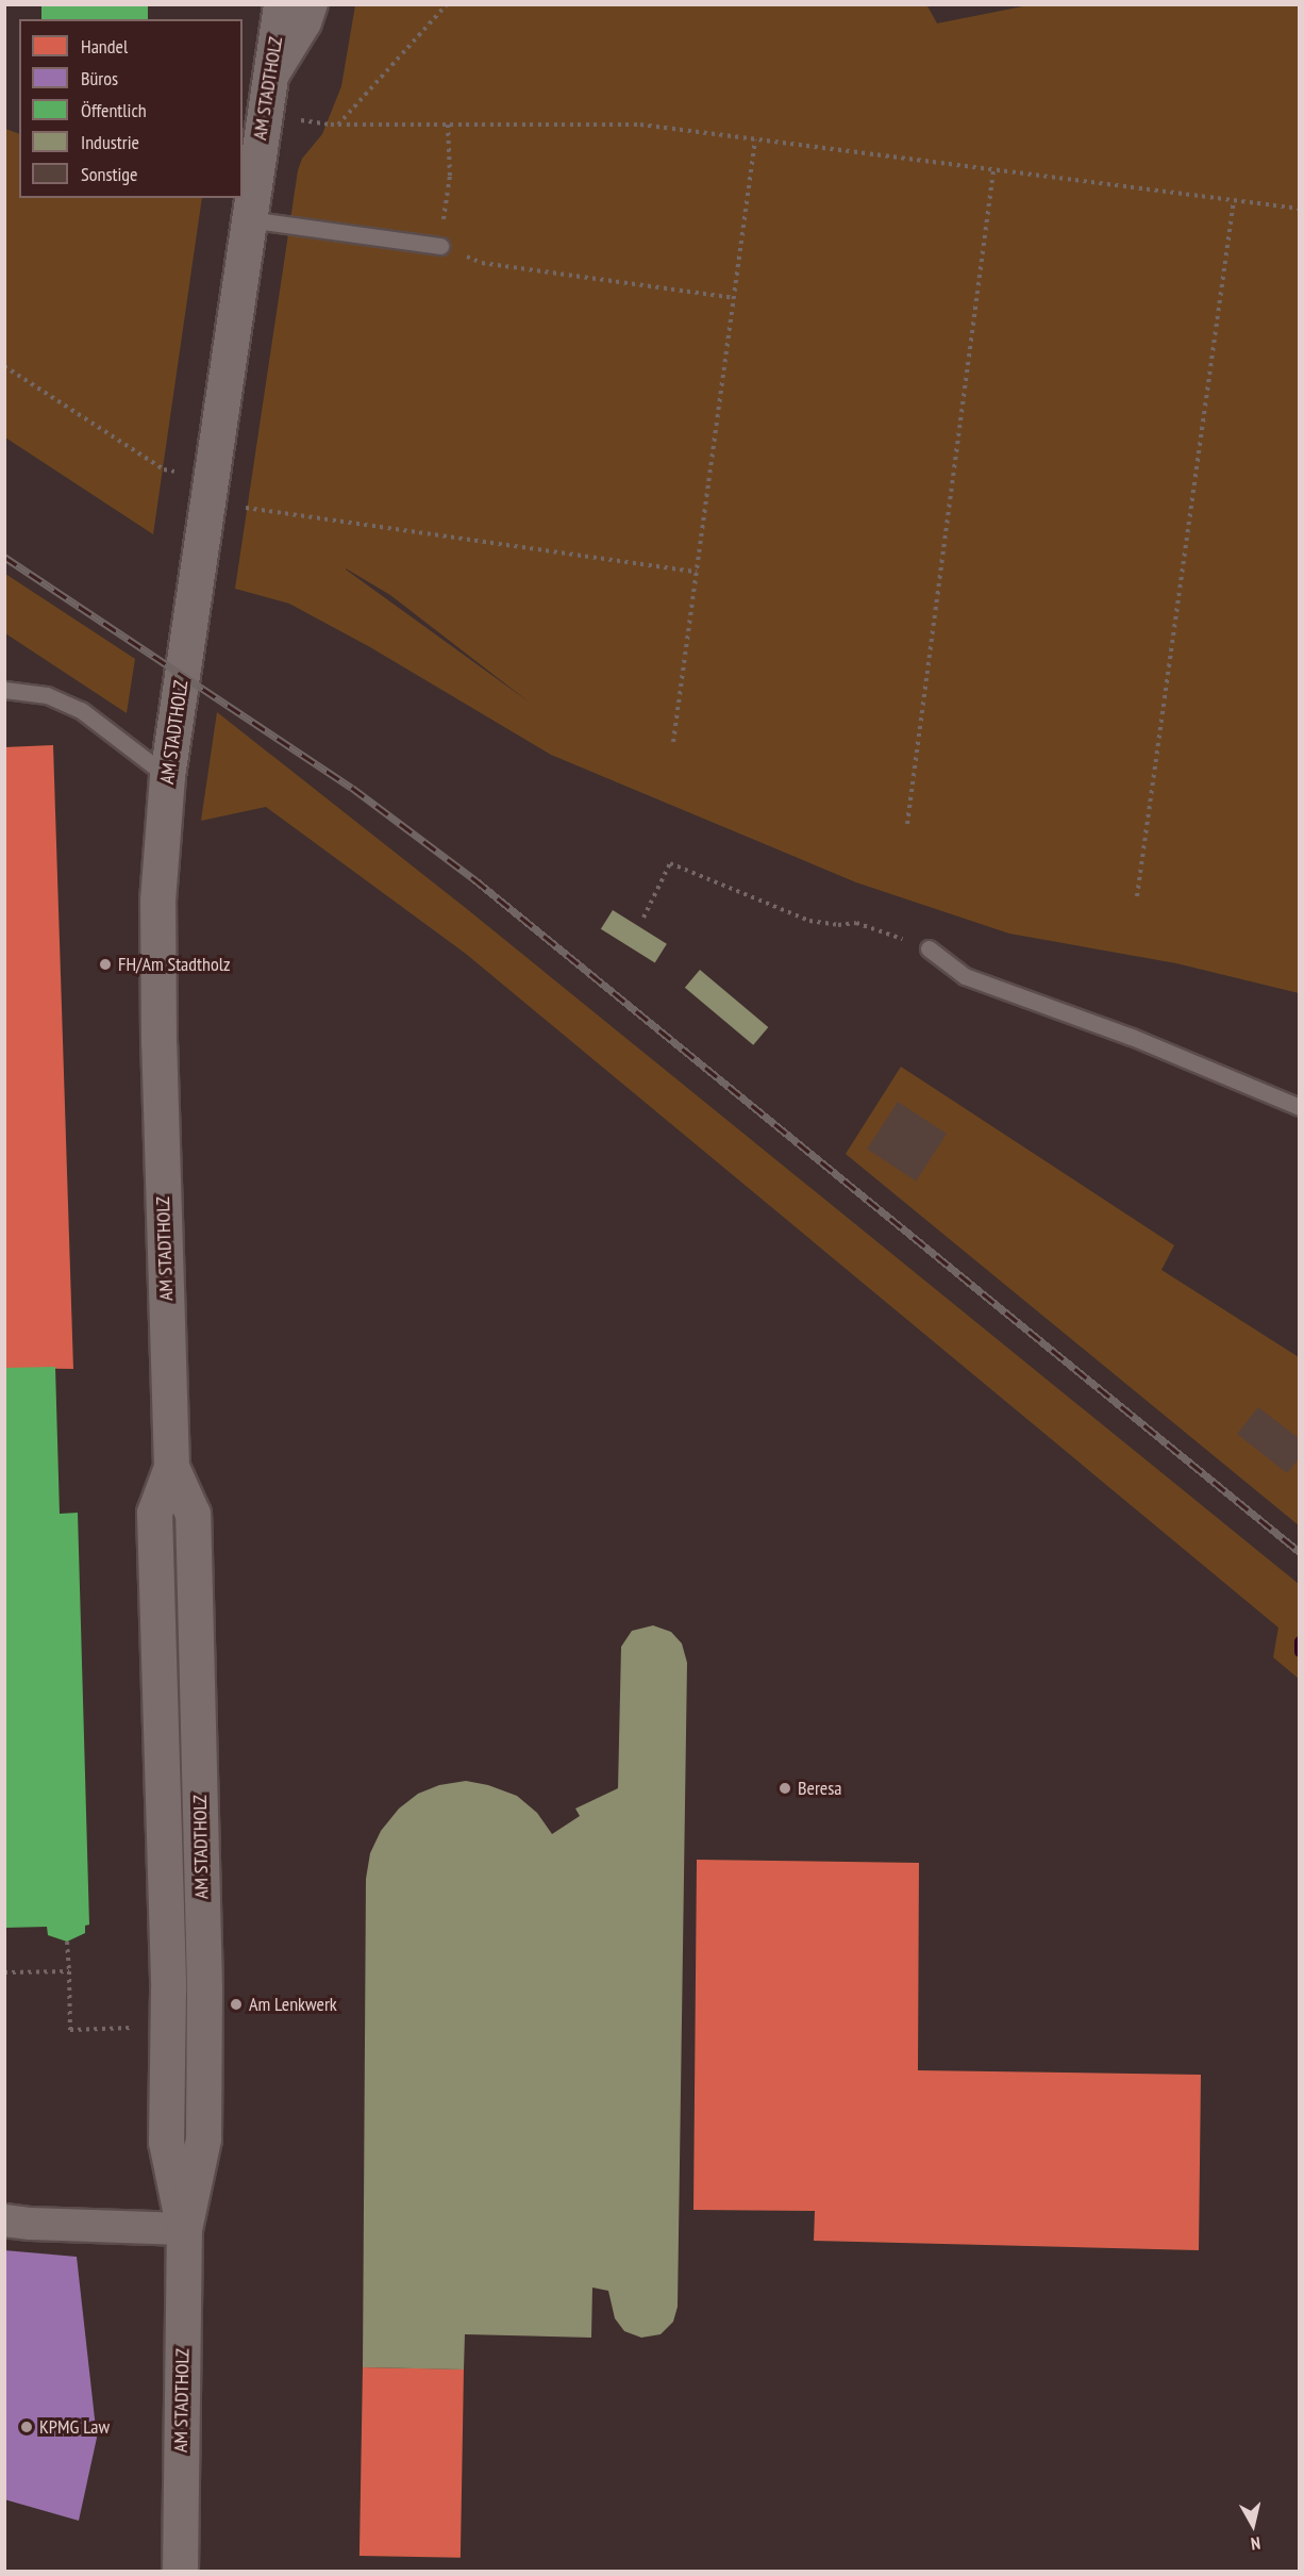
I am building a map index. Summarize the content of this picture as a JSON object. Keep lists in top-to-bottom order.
{
  "streets": {
    "main road": ["AM STADTHOLZ"]
  },
  "places": [
    "FH/Am Stadtholz",
    "Beresa",
    "Am Lenkwerk",
    "KPMG Law"
  ],
  "legend": [
    "Handel",
    "Büros",
    "Öffentlich",
    "Industrie",
    "Sonstige"
  ],
  "north": "bottom"
}
